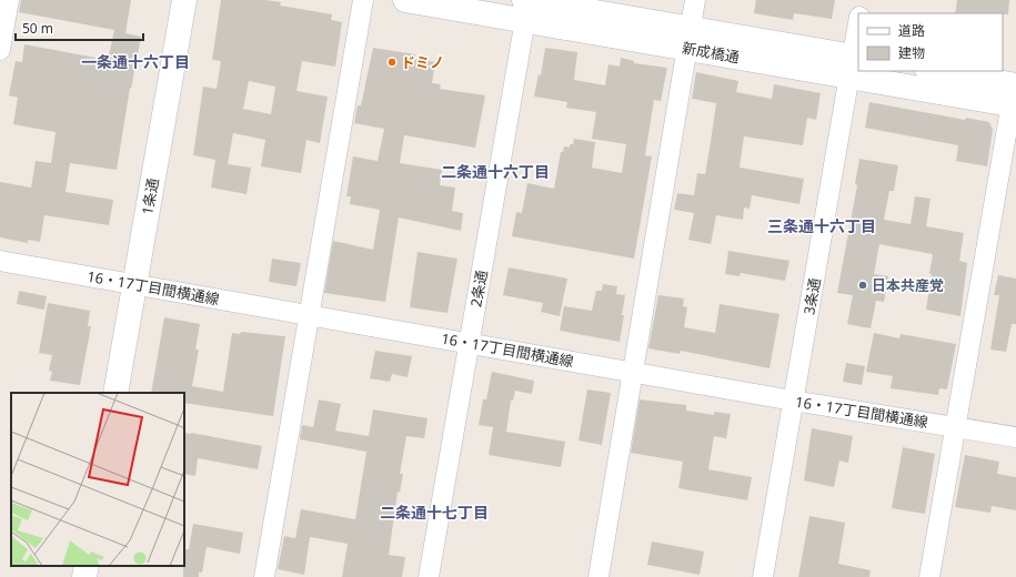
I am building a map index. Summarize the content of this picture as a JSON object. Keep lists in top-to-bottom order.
{
  "streets": {
    "street": [
      "新成橋通",
      "1条通",
      "16・17丁目間横通線",
      "2条通",
      "3条通"
    ]
  },
  "crossings": [
    ["新成橋通", "2条通"],
    ["新成橋通", "3条通"],
    ["1条通", "16・17丁目間横通線"],
    ["16・17丁目間横通線", "2条通"],
    ["16・17丁目間横通線", "3条通"]
  ],
  "districts": [
    "一条通十六丁目",
    "二条通十六丁目",
    "三条通十六丁目",
    "二条通十七丁目"
  ],
  "places": ["ドミノ", "日本共産党"],
  "legend": ["道路", "建物"],
  "scale_bar": "50 m"
}
